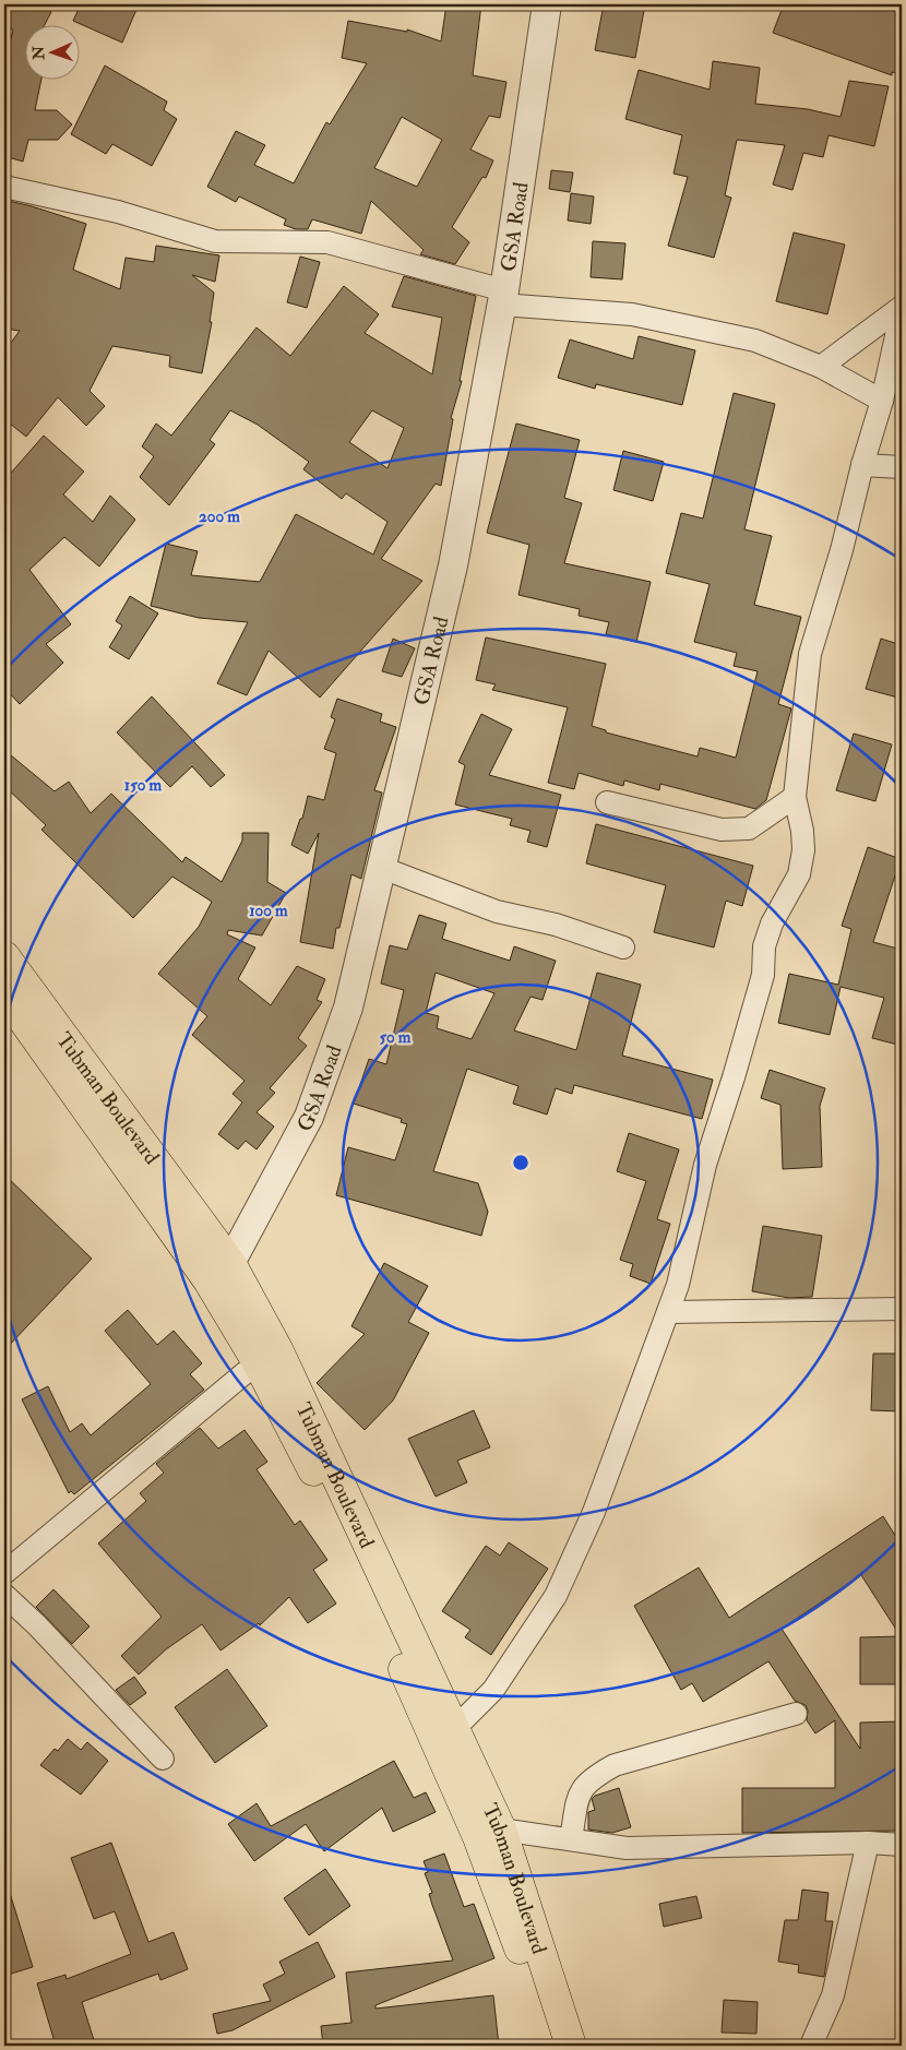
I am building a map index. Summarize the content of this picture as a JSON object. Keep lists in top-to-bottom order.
{
  "streets": {
    "highway": ["Tubman Boulevard"],
    "street": ["GSA Road"]
  },
  "crossings": [
    ["GSA Road", "Tubman Boulevard"]
  ],
  "north": "left",
  "rings": [
    "200 m",
    "150 m",
    "100 m",
    "50 m"
  ]
}
